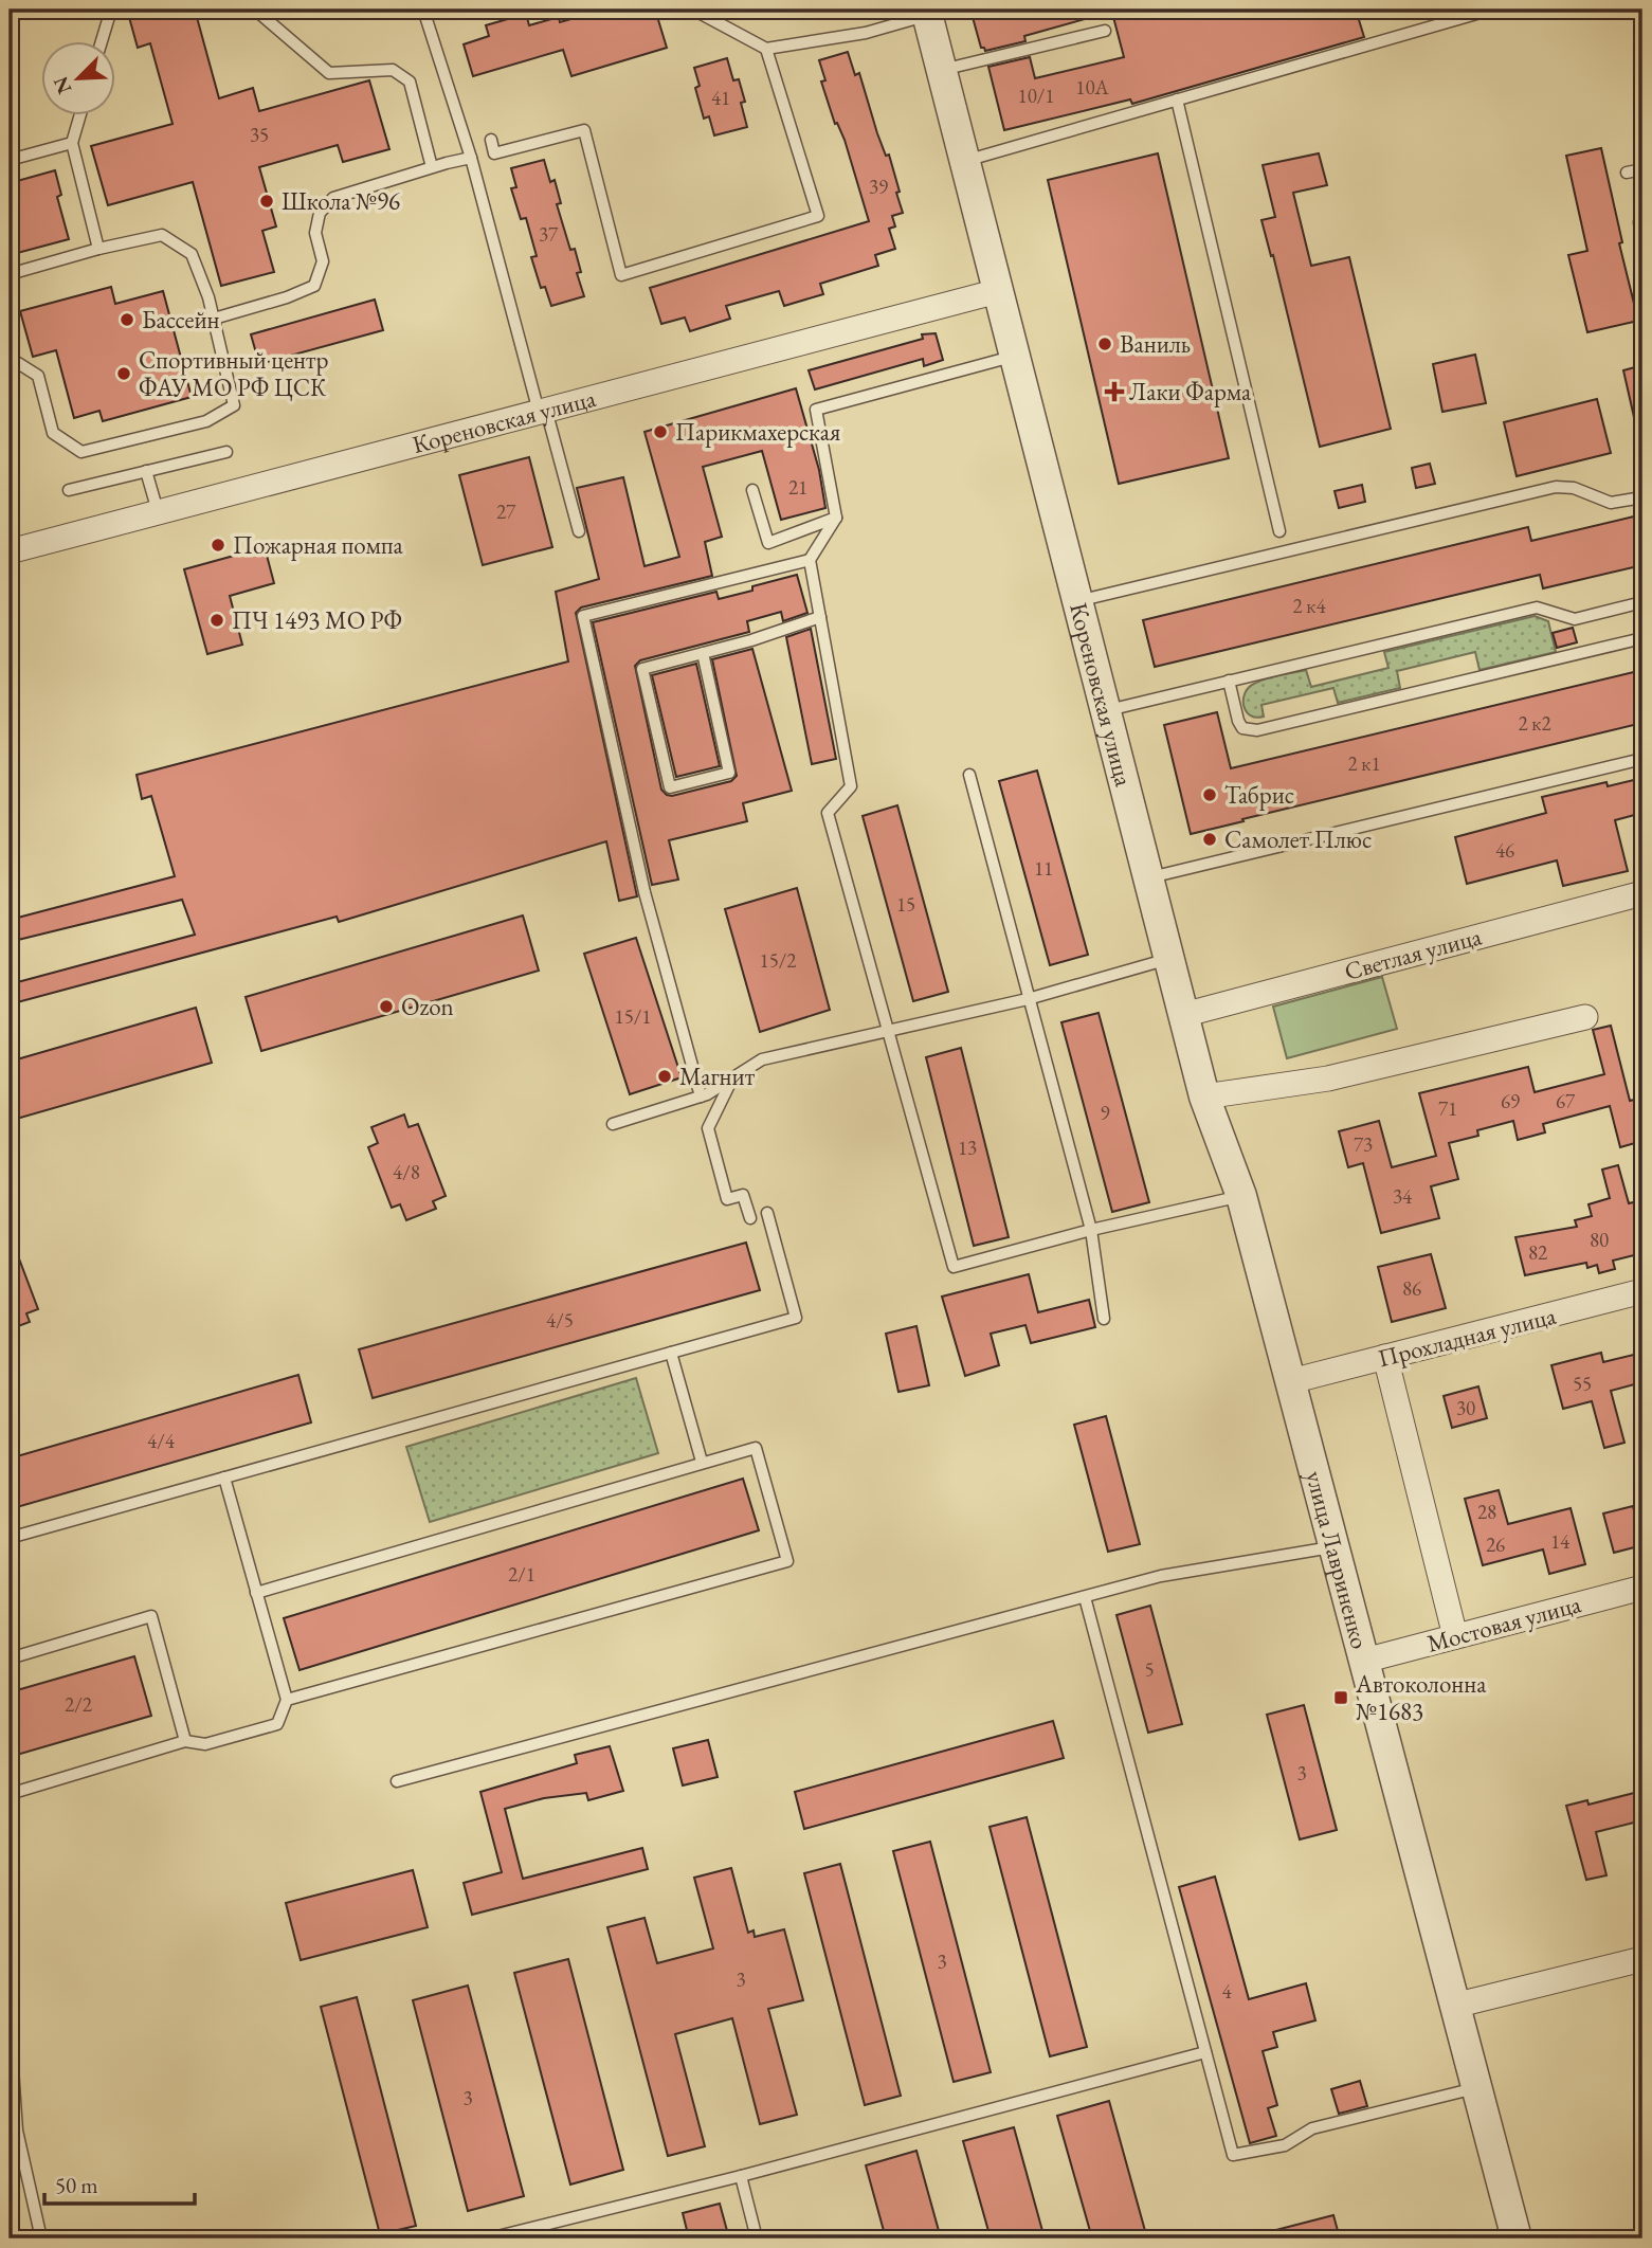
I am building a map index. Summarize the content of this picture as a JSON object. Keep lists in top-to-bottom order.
{
  "streets": {
    "street": [
      "Кореновская улица",
      "Светлая улица",
      "Прохладная улица",
      "улица Лавриненко",
      "Мостовая улица"
    ]
  },
  "crossings": [
    ["Кореновская улица", "Светлая улица"],
    ["Кореновская улица", "улица Лавриненко"],
    ["Прохладная улица", "улица Лавриненко"],
    ["улица Лавриненко", "Мостовая улица"]
  ],
  "places": {
    "other": [
      "Школа №96",
      "Бассейн",
      "Ваниль",
      "Спортивный центр ФАУ МО РФ ЦСК",
      "Парикмахерская",
      "Пожарная помпа",
      "ПЧ 1493 МО РФ",
      "Табрис",
      "Самолет Плюс",
      "Ozon",
      "Магнит"
    ],
    "health": ["Лаки Фарма"],
    "transit": ["Автоколонна №1683"]
  },
  "house_numbers": [
    "10А",
    "10/1",
    "41",
    "35",
    "39",
    "37",
    "21",
    "27",
    "2 к4",
    "2 к2",
    "2 к1",
    "46",
    "11",
    "15",
    "15/2",
    "15/1",
    "69",
    "67",
    "71",
    "9",
    "73",
    "13",
    "4/8",
    "34",
    "80",
    "82",
    "86",
    "4/5",
    "55",
    "30",
    "4/4",
    "28",
    "14",
    "26",
    "2/1",
    "5",
    "2/2",
    "3",
    "3",
    "3",
    "4",
    "3"
  ],
  "scale_bar": "50 m",
  "north": "bottom left"
}
